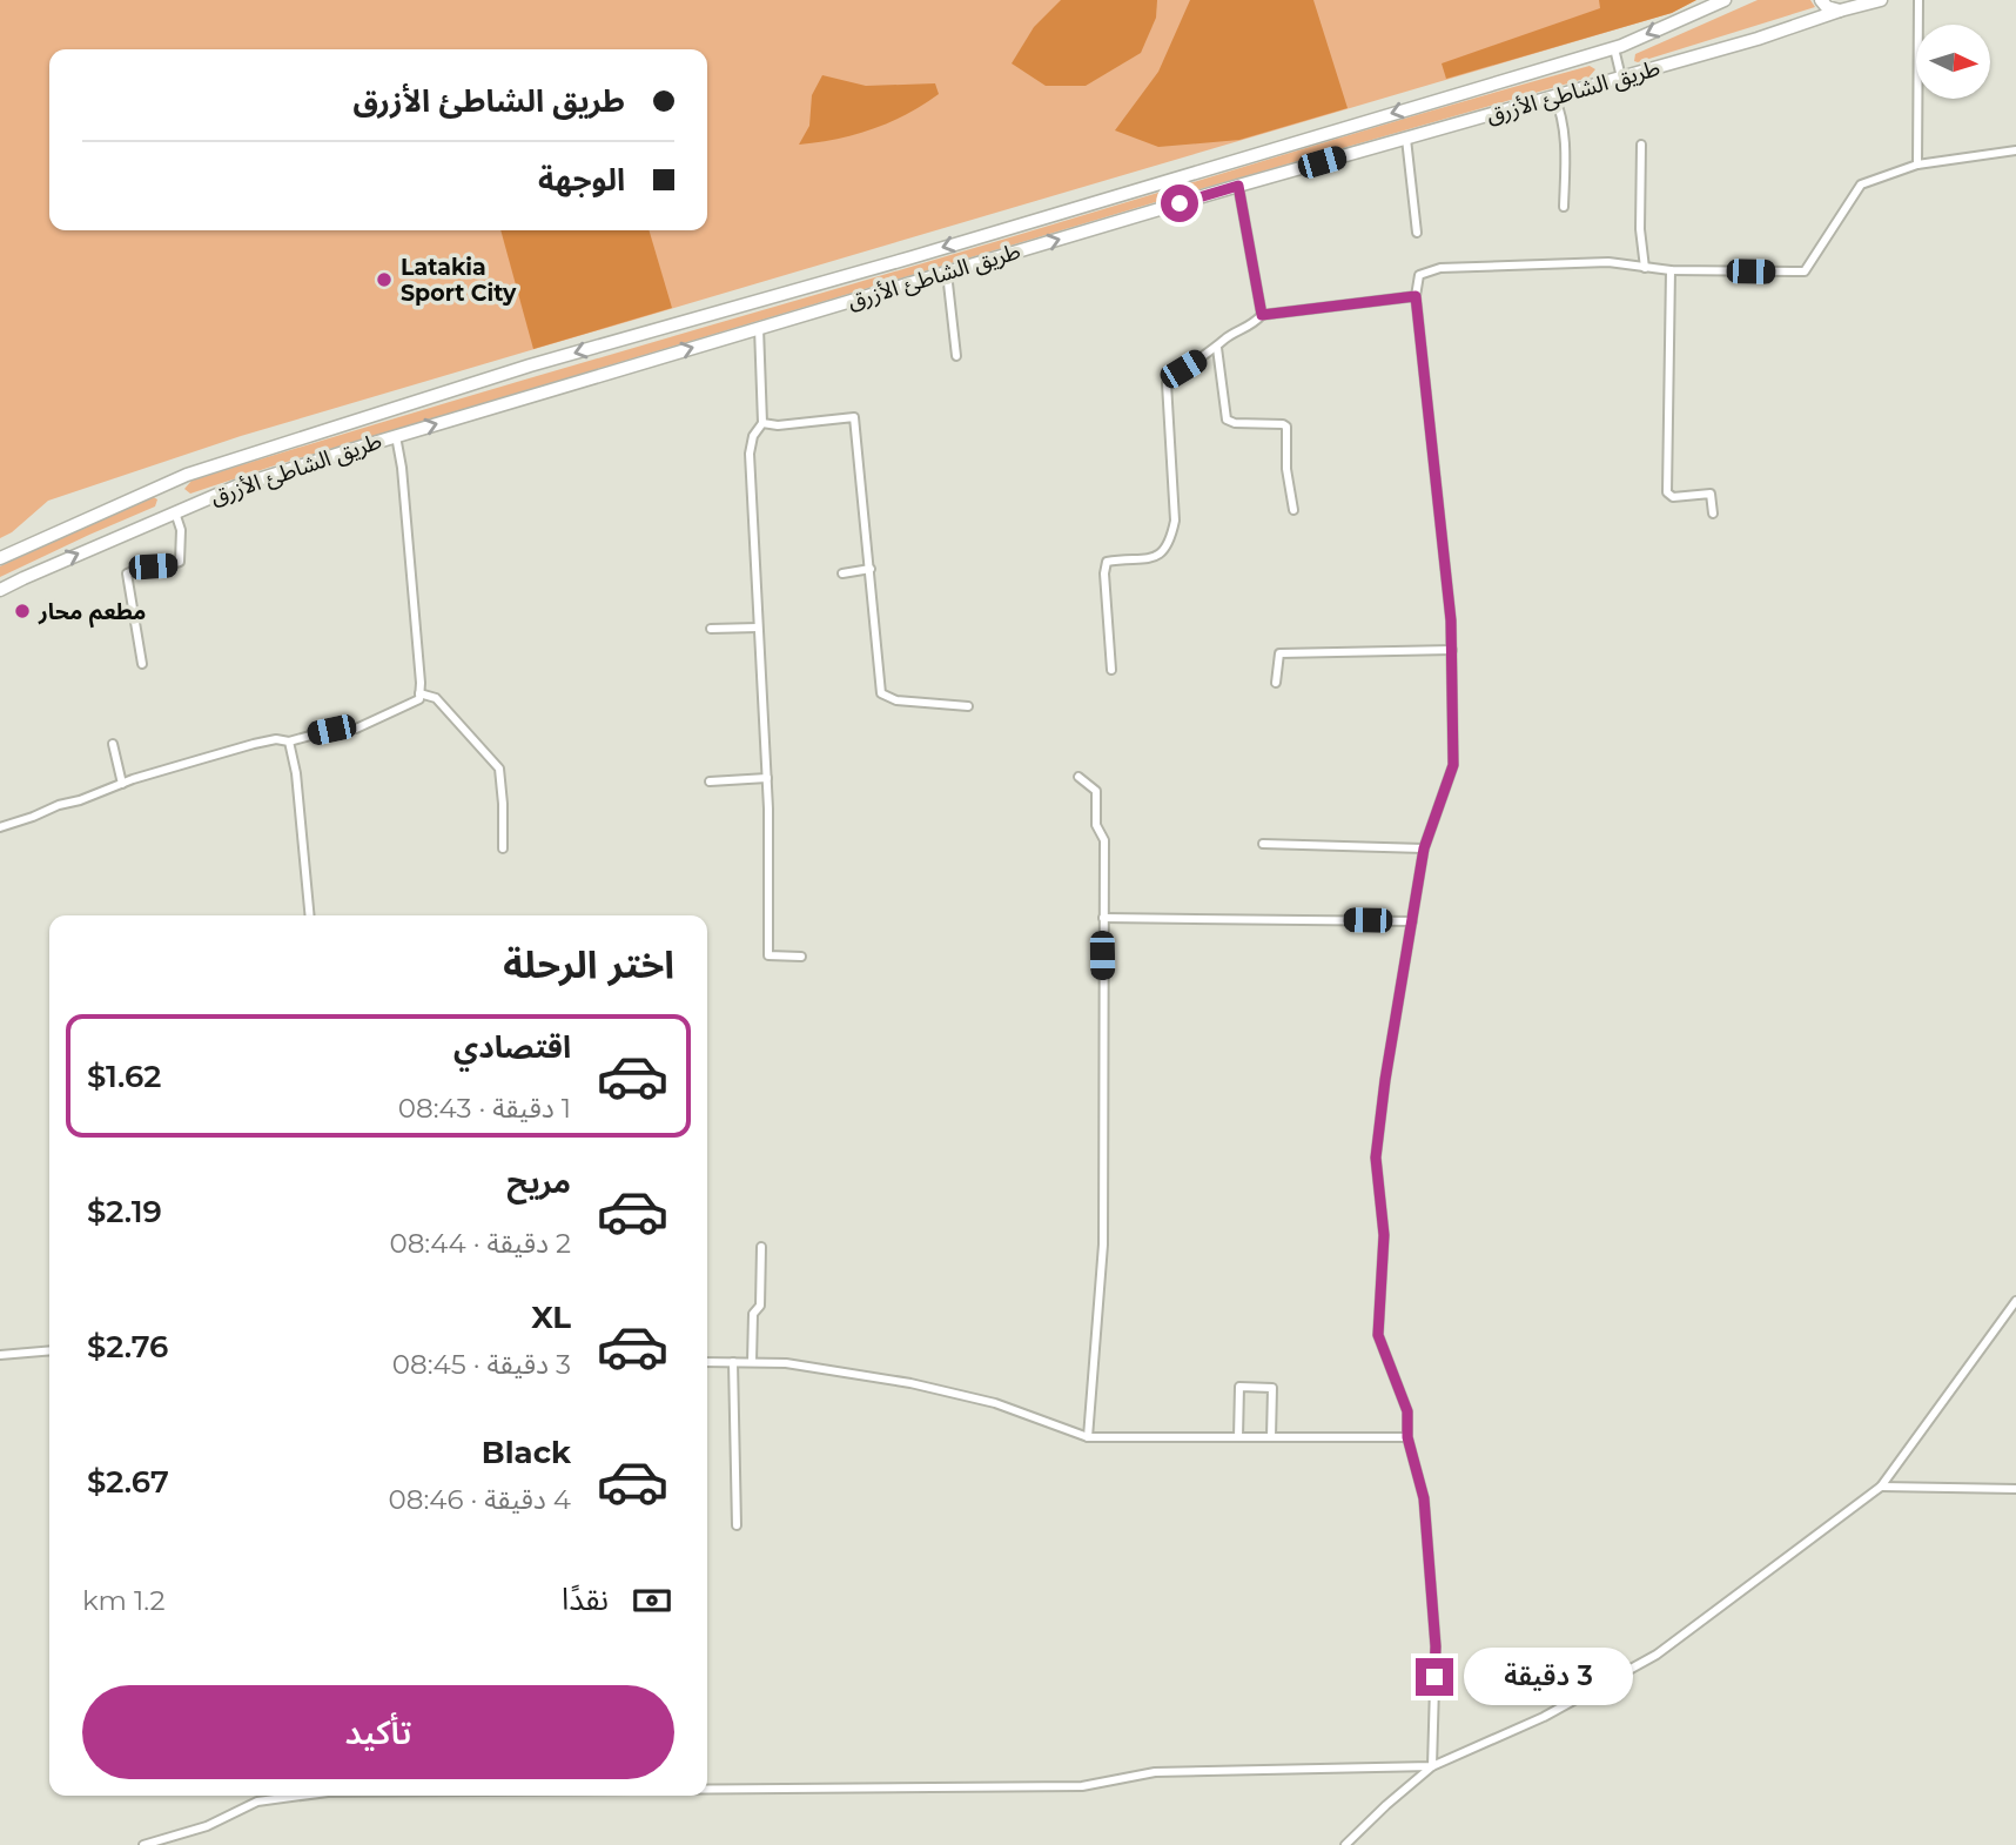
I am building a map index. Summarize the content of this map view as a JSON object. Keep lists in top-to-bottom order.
{
  "streets": {
    "main road": ["طريق الشاطئ الأزرق"]
  },
  "places": ["Latakia Sport City", "مطعم محار"],
  "north": "right",
  "page": {
    "banner": ["طريق الشاطئ الأزرق", "الوجهة"],
    "heading": "اختر الرحلة",
    "list": [
      {
        "name": "اقتصادي",
        "note": "1 دقيقة · 08:43",
        "value": "$1.62"
      },
      {
        "name": "مريح",
        "note": "2 دقيقة · 08:44",
        "value": "$2.19"
      },
      {
        "name": "XL",
        "note": "3 دقيقة · 08:45",
        "value": "$2.76"
      },
      {
        "name": "Black",
        "note": "4 دقيقة · 08:46",
        "value": "$2.67"
      }
    ],
    "pay": ["نقدًا", "1.2 km"],
    "bubble": "3 دقيقة",
    "buttons": "تأكيد"
  }
}
